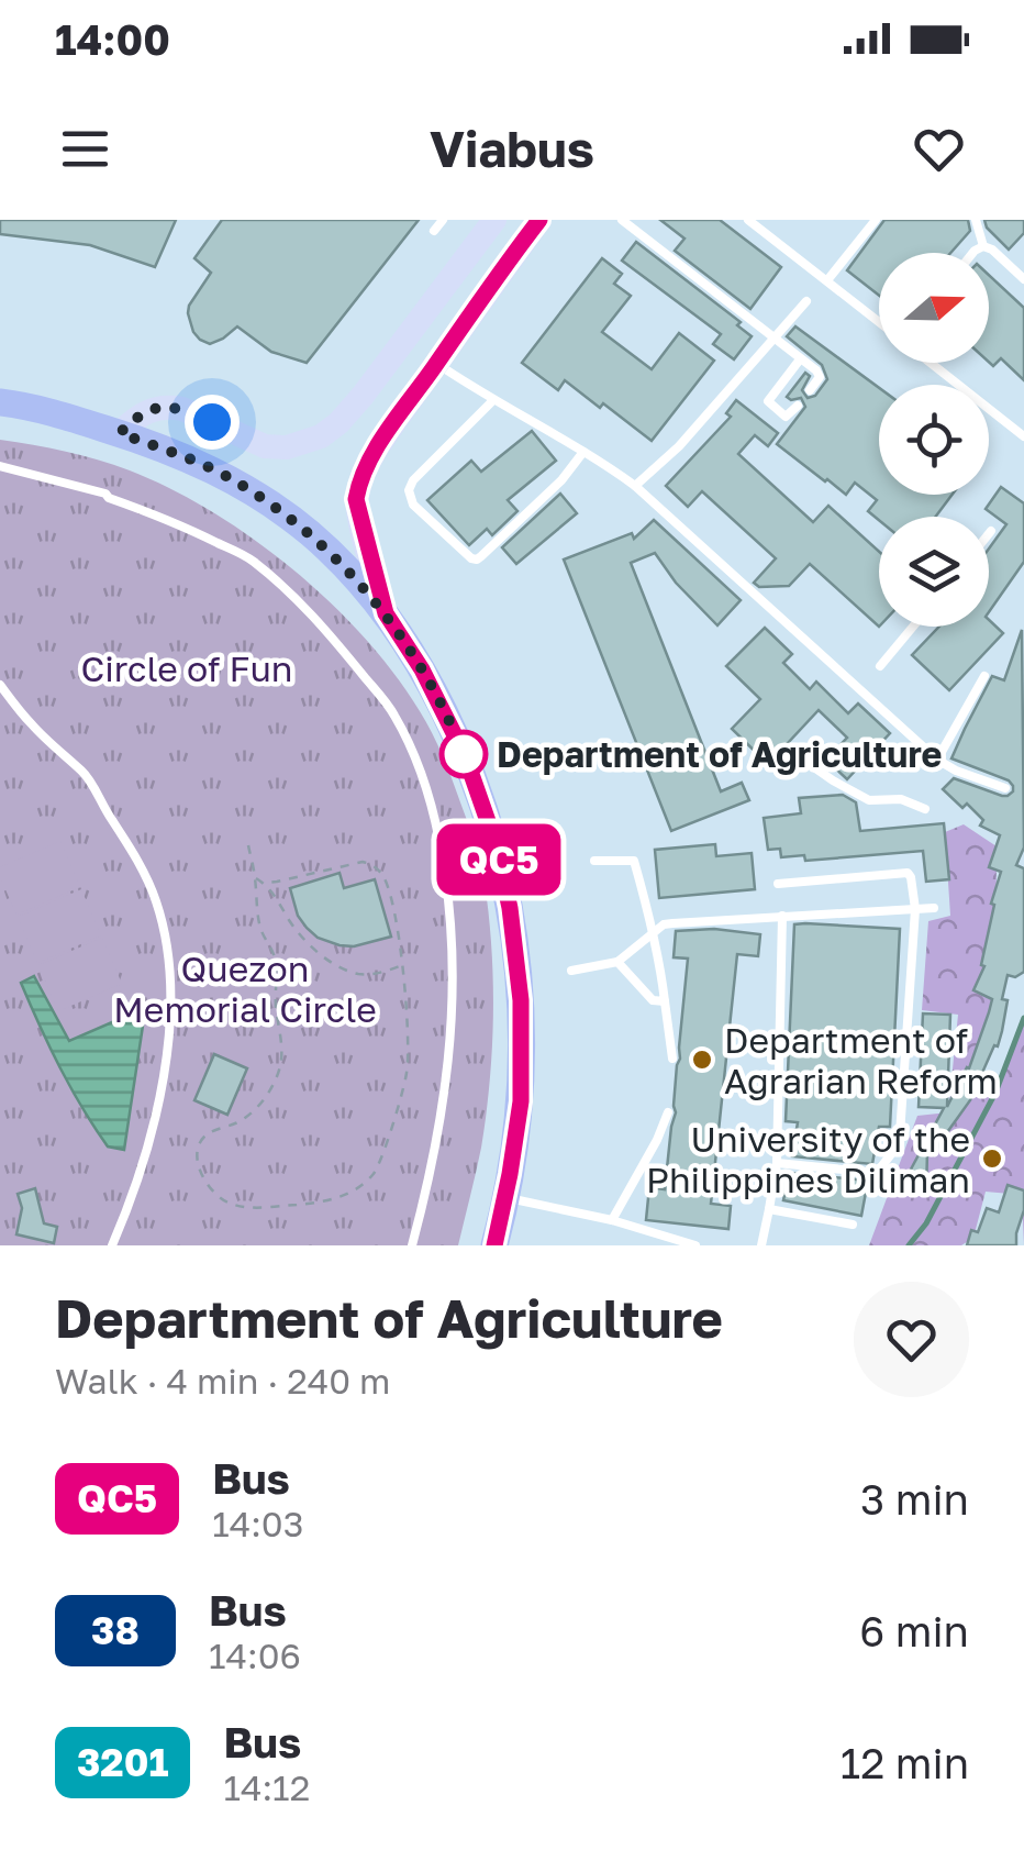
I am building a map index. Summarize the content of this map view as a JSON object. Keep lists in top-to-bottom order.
{
  "parks": ["Circle of Fun", "Quezon Memorial Circle"],
  "places": ["Department of Agriculture", "Department of Agrarian Reform", "University of the Philippines Diliman"],
  "lines": ["bus line QC5"],
  "north": "right",
  "page": {
    "status": "14:00",
    "header": "Viabus",
    "on_map": "QC5",
    "heading": ["Department of Agriculture", "Walk · 4 min · 240 m"],
    "list": [
      {
        "mark": "QC5",
        "name": "Bus",
        "note": "14:03",
        "value": "3 min"
      },
      {
        "mark": "38",
        "name": "Bus",
        "note": "14:06",
        "value": "6 min"
      },
      {
        "mark": "3201",
        "name": "Bus",
        "note": "14:12",
        "value": "12 min"
      }
    ]
  }
}
